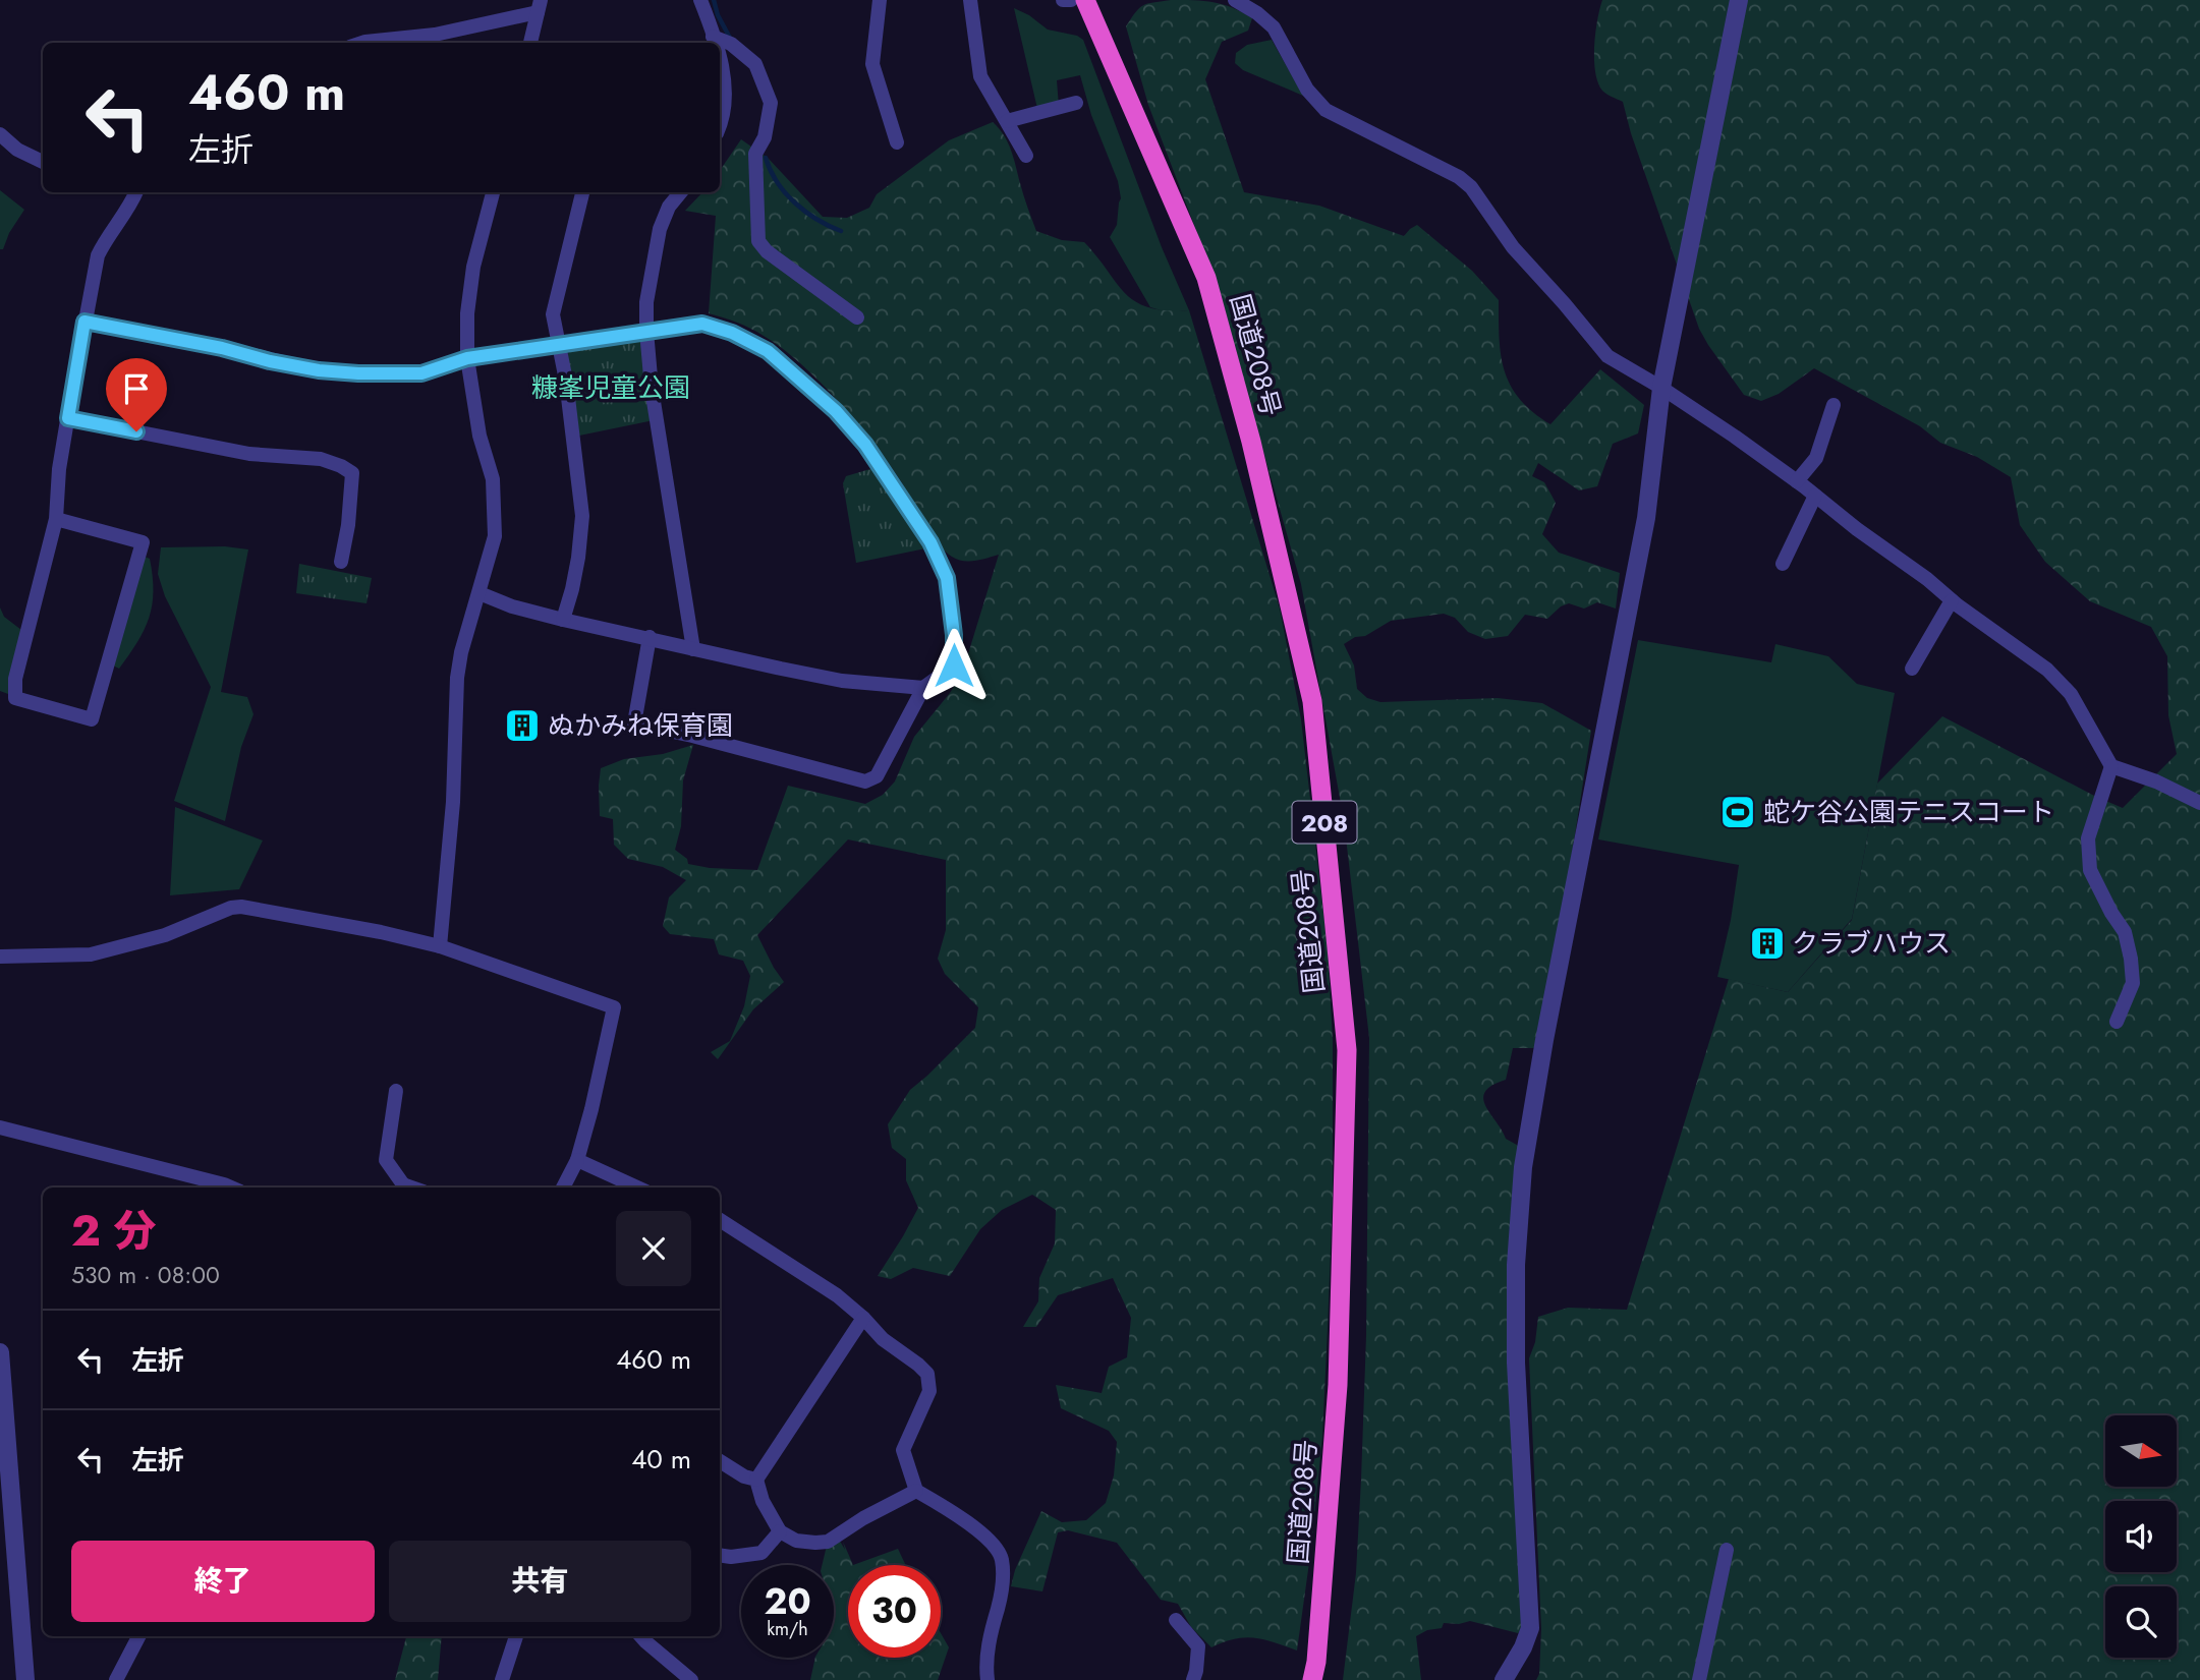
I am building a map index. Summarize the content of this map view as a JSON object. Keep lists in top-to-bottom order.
{
  "streets": {
    "highway": ["国道208号", "208"]
  },
  "parks": ["糠峯児童公園"],
  "places": {
    "building": ["ぬかみね保育園", "クラブハウス"],
    "sports": ["蛇ケ谷公園テニスコート"]
  },
  "north": "right",
  "page": {
    "turn": ["460 m", "左折"],
    "heading": ["2 分", "530 m · 08:00"],
    "list": [
      {
        "name": "左折",
        "value": "460 m"
      },
      {
        "name": "左折",
        "value": "40 m"
      }
    ],
    "buttons": ["終了", "共有"],
    "speed": "20 km/h",
    "limit": "30"
  }
}
